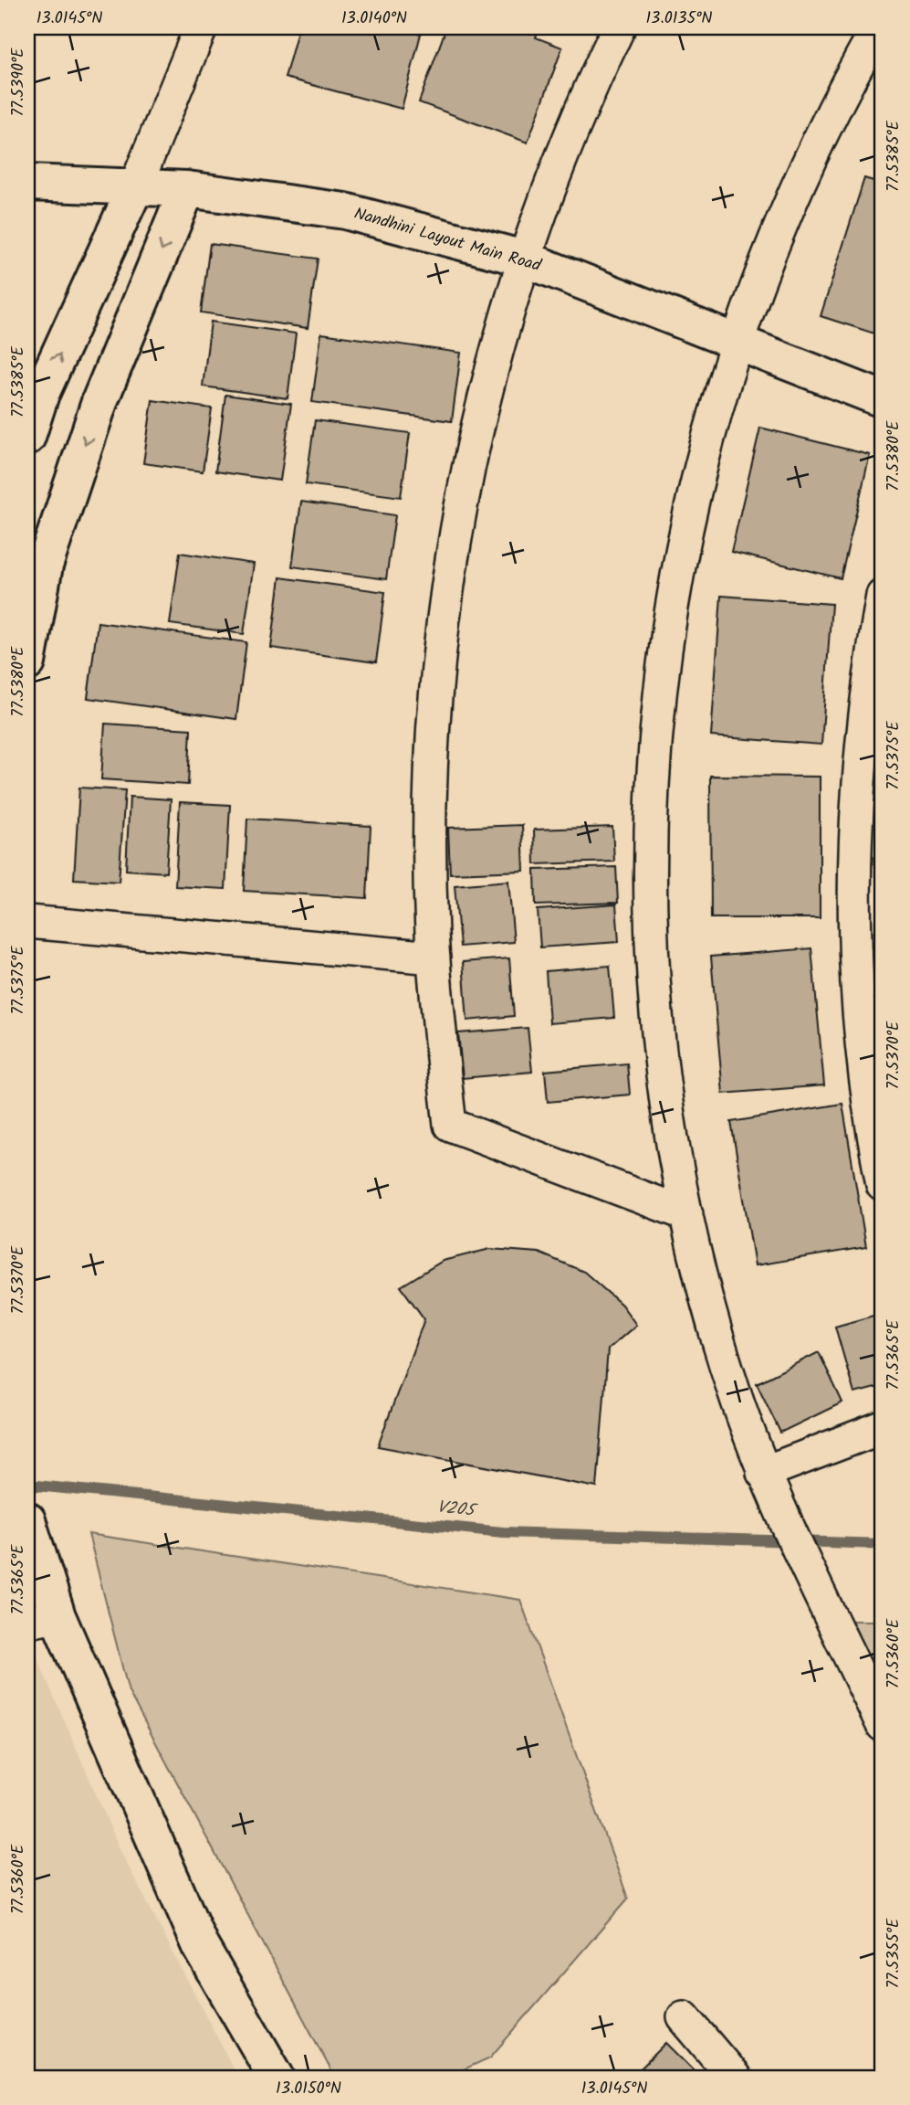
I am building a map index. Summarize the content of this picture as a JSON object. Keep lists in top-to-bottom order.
{
  "streets": {
    "street": ["Nandhini Layout Main Road"]
  },
  "water": ["V205"],
  "coordinates": [
    "13.0145°N",
    "13.0140°N",
    "13.0135°N",
    "77.5390°E",
    "77.5385°E",
    "77.5380°E",
    "77.5375°E",
    "77.5370°E",
    "77.5365°E",
    "77.5360°E",
    "77.5355°E",
    "13.0150°N"
  ]
}
